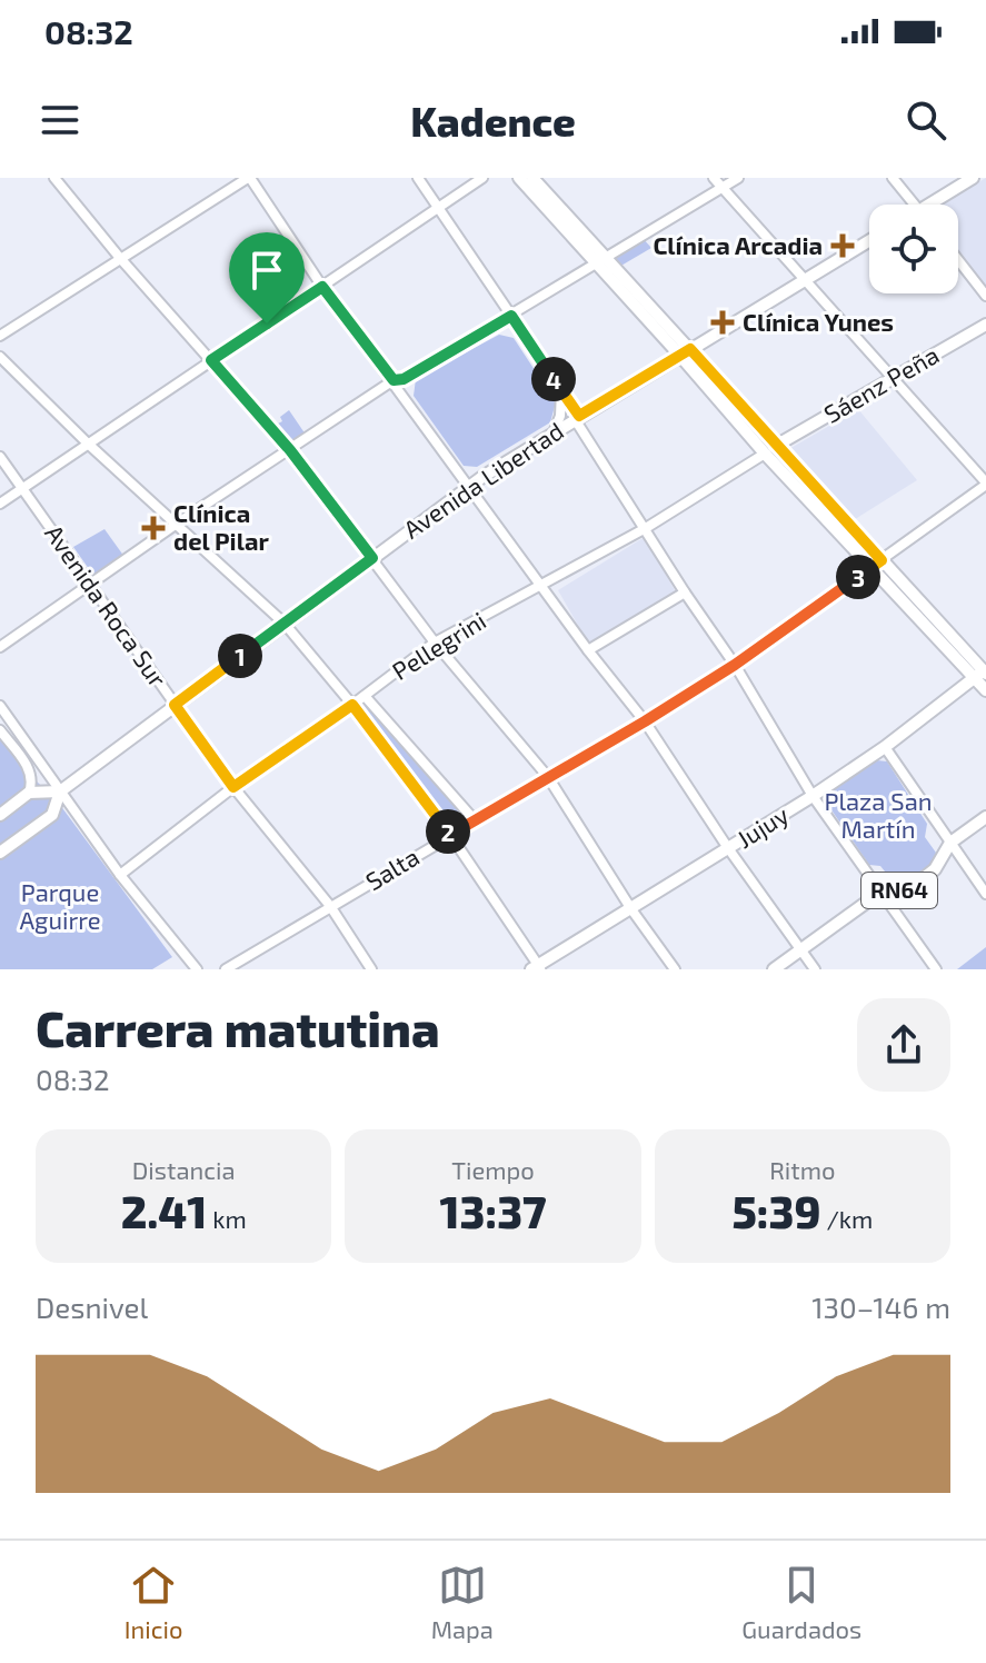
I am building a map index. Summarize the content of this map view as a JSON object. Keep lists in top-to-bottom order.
{
  "streets": {
    "main road": [
      "Sáenz Peña",
      "Avenida Libertad",
      "Pellegrini",
      "Jujuy",
      "RN64"
    ],
    "street": ["Avenida Roca Sur", "Salta"]
  },
  "crossings": [
    ["Sáenz Peña", "Pellegrini"],
    ["Avenida Libertad", "Avenida Roca Sur"],
    ["Avenida Roca Sur", "Pellegrini"],
    ["Avenida Roca Sur", "Salta"],
    ["Jujuy", "RN64"]
  ],
  "parks": ["Plaza San Martín", "Parque Aguirre"],
  "places": {
    "health": ["Clínica Arcadia", "Clínica Yunes", "Clínica del Pilar"]
  },
  "page": {
    "status": "08:32",
    "header": "Kadence",
    "pins": [
      "4",
      "3",
      "1",
      "2"
    ],
    "heading": ["Carrera matutina", "08:32"],
    "stats": [
      ["Distancia", "2.41 km"],
      ["Tiempo", "13:37"],
      ["Ritmo", "5:39 /km"]
    ],
    "chart": ["Desnivel", "130–146 m"],
    "tabs": ["Inicio", "Mapa", "Guardados"]
  }
}
